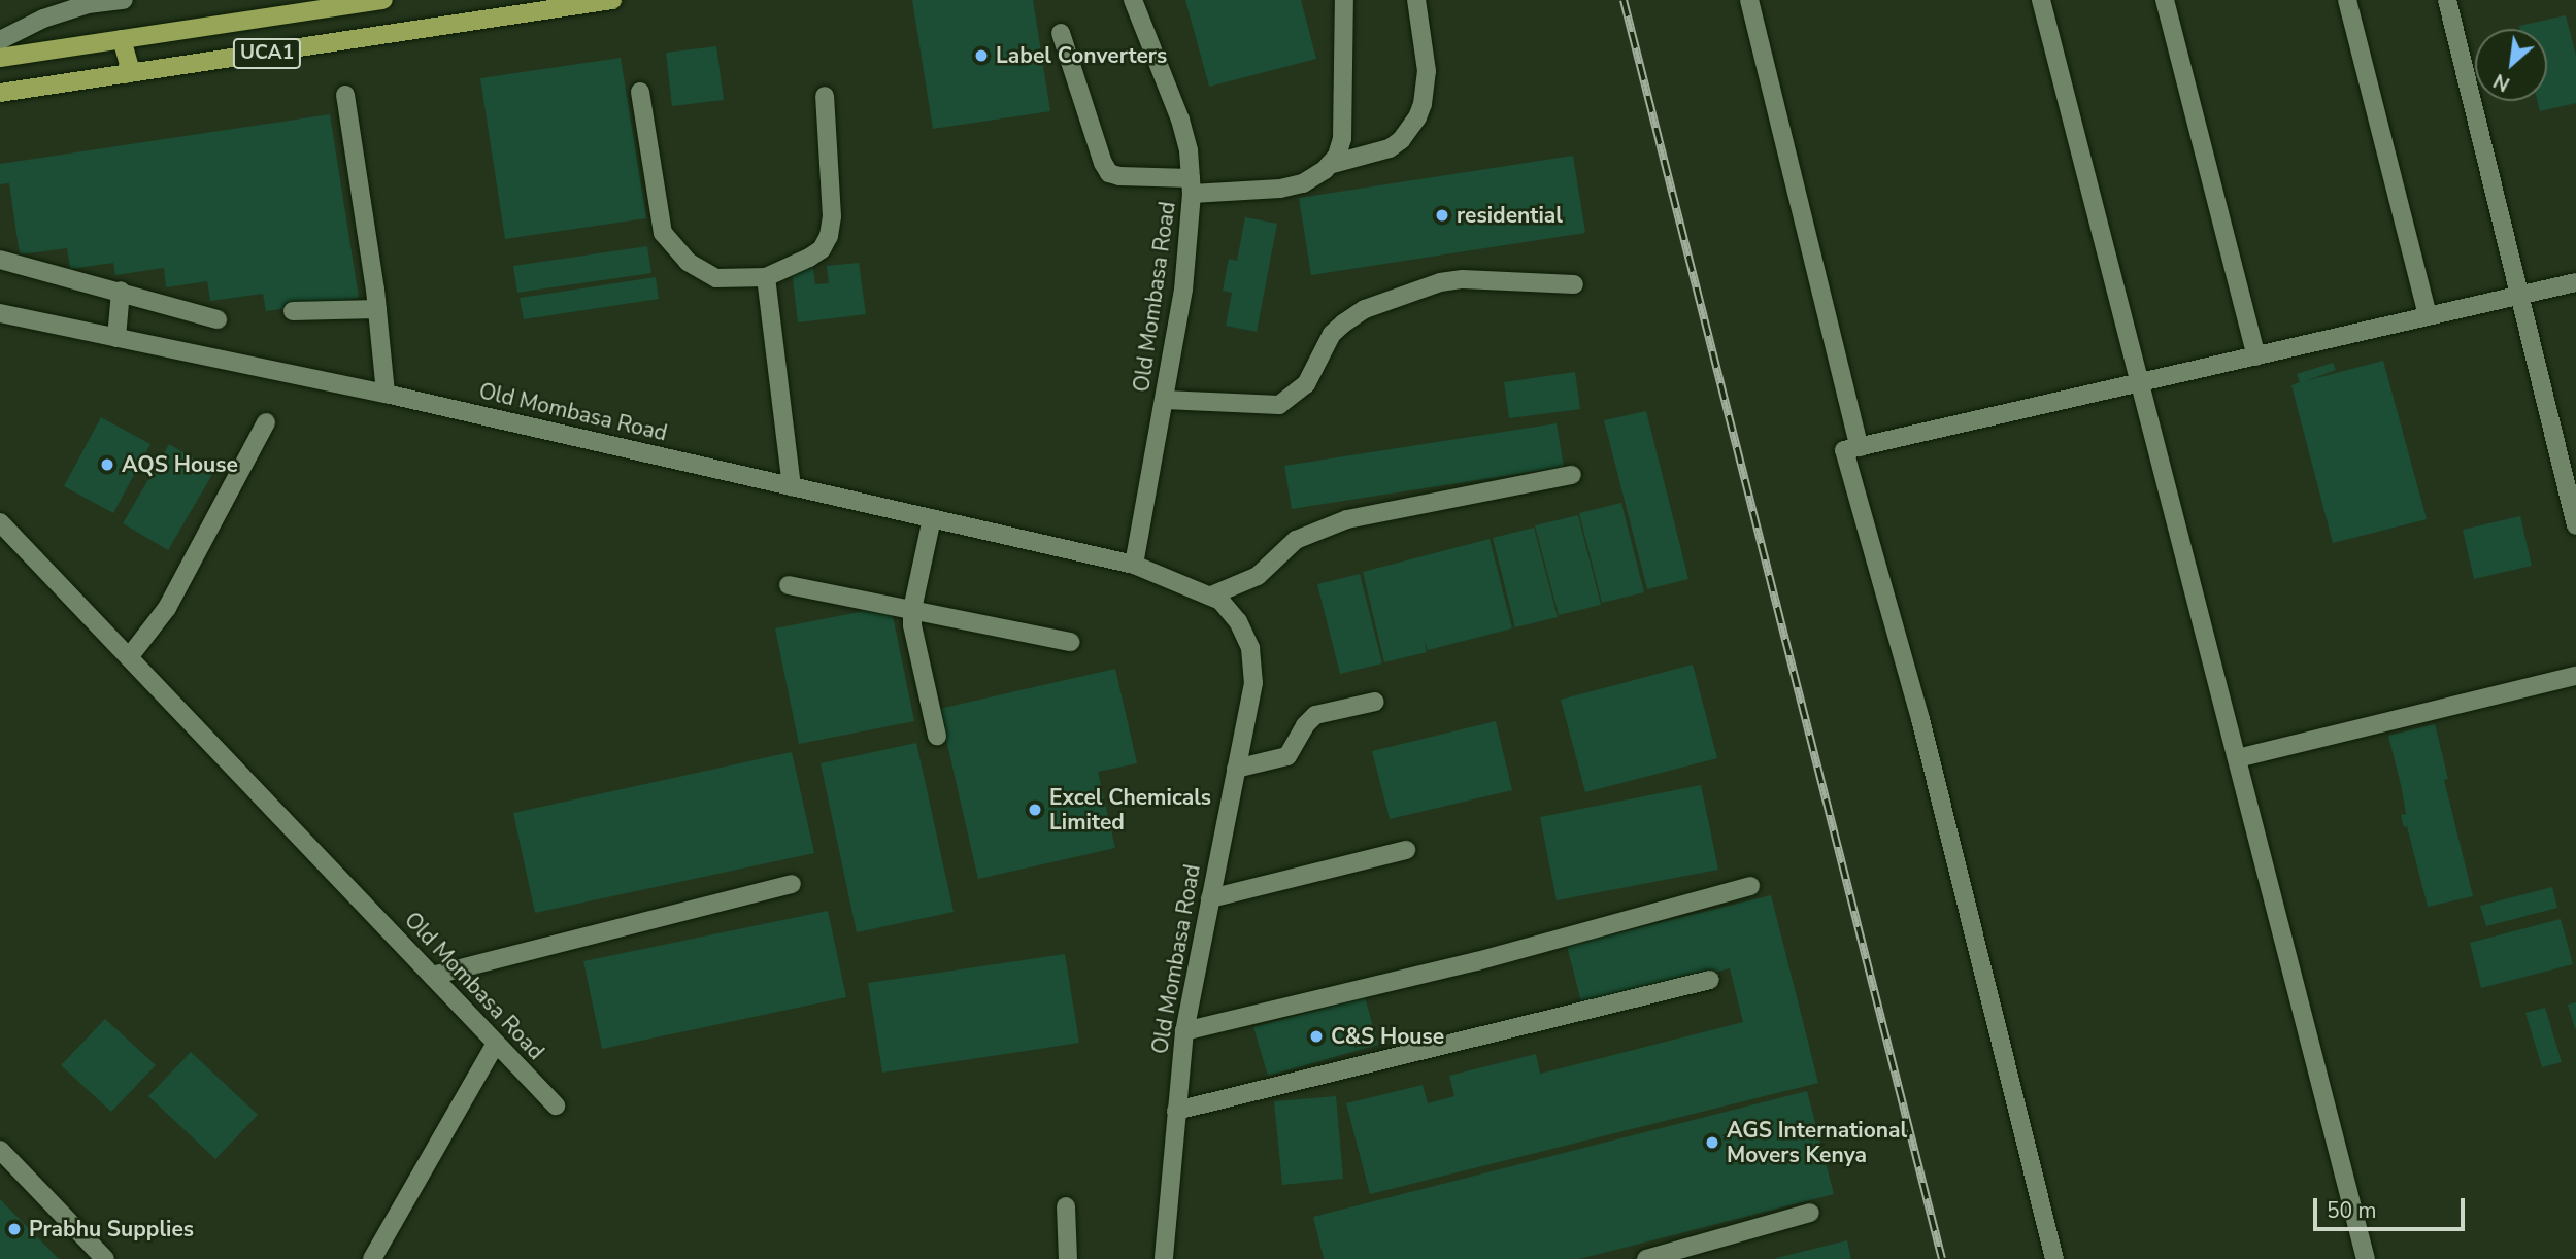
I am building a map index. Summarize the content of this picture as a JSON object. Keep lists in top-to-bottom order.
{
  "streets": {
    "main road": ["UCA1"],
    "lane": ["Old Mombasa Road"]
  },
  "places": [
    "Label Converters",
    "residential",
    "AQS House",
    "Excel Chemicals Limited",
    "C&S House",
    "AGS International Movers Kenya",
    "Prabhu Supplies"
  ],
  "scale_bar": "50 m",
  "north": "bottom left"
}
